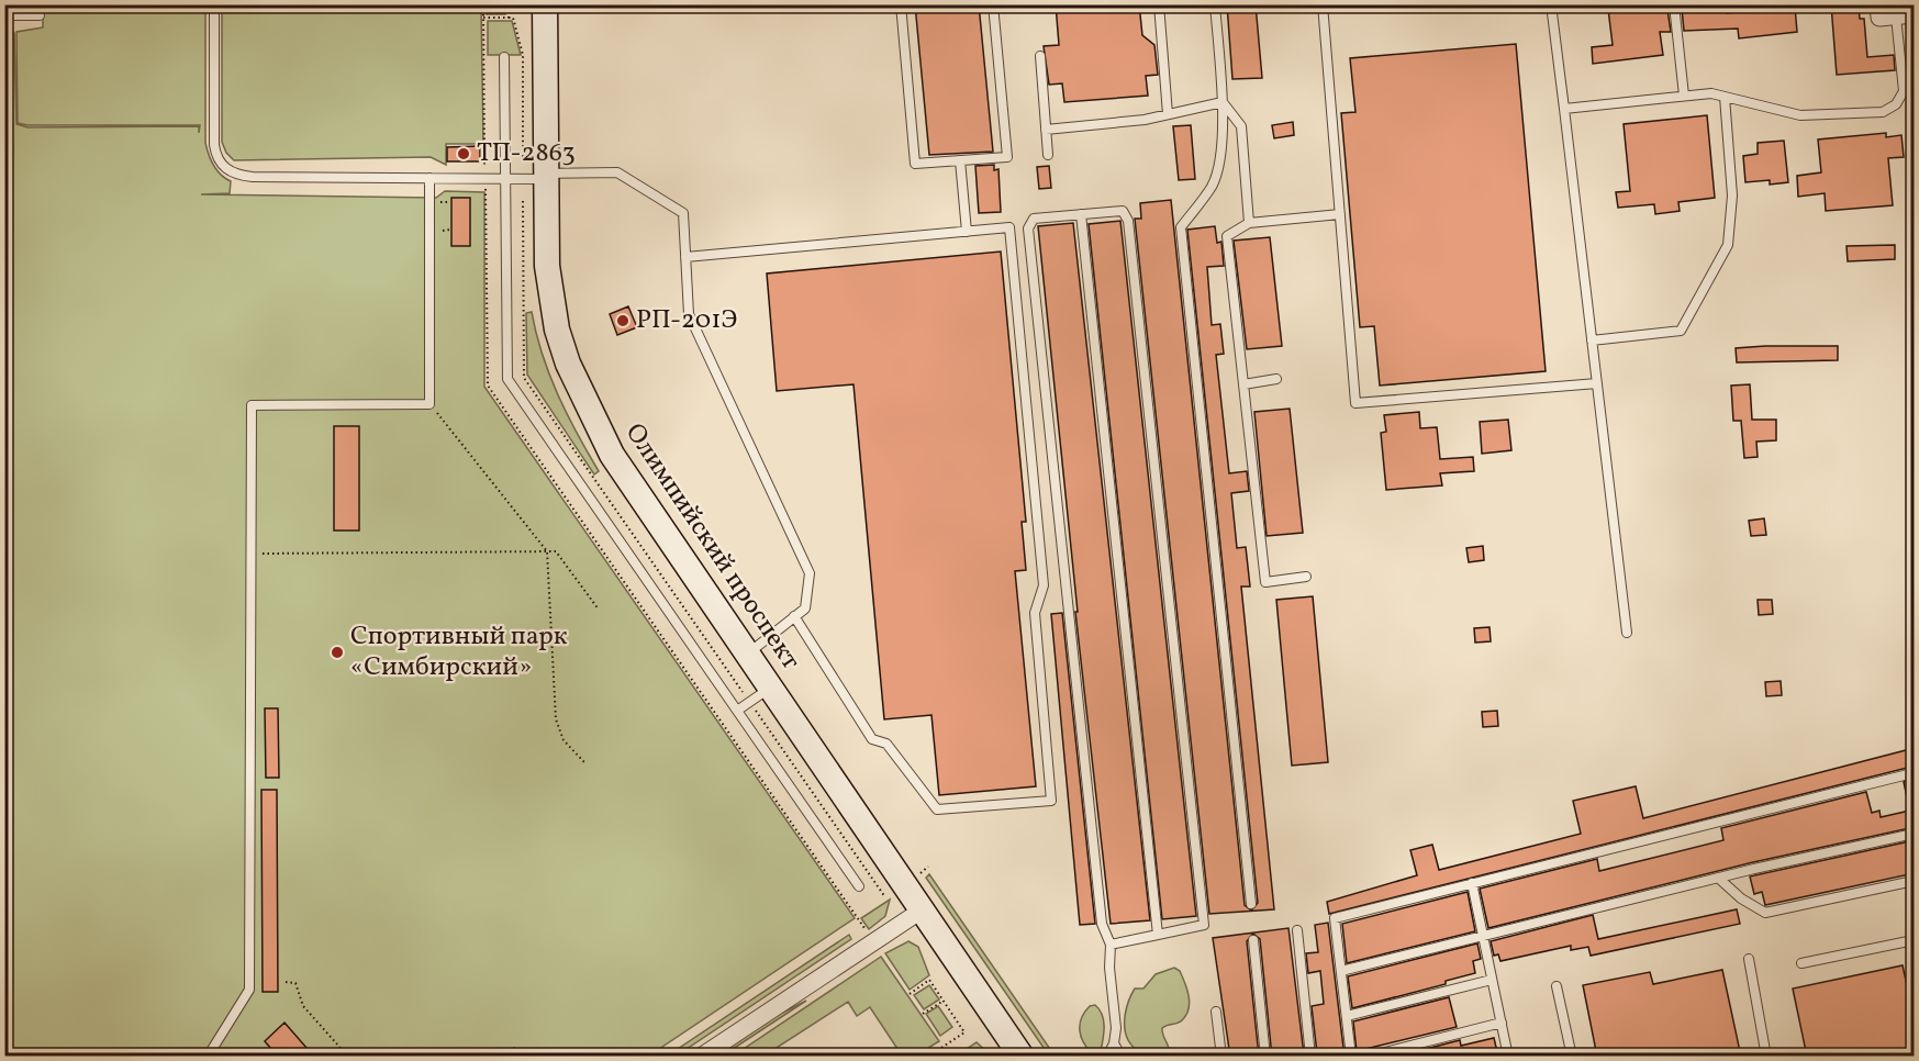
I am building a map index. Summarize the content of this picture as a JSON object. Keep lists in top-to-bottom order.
{
  "streets": {
    "street": ["Олимпийский проспект"]
  },
  "places": ["ТП-2863", "РП-201Э", "Спортивный парк «Симбирский»"]
}
